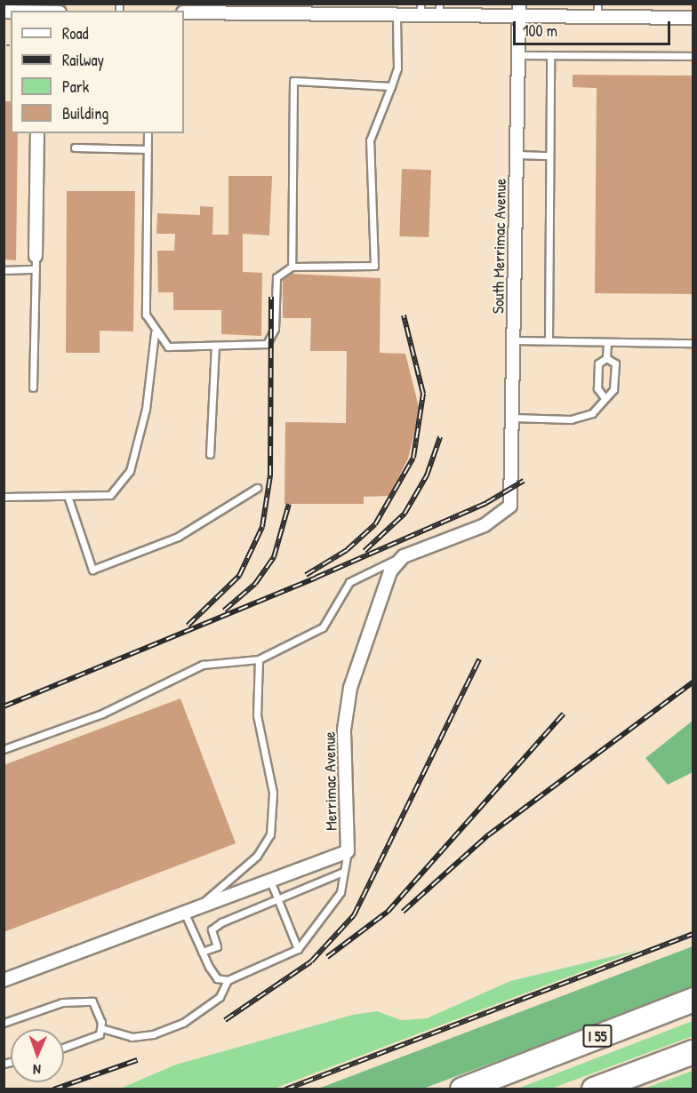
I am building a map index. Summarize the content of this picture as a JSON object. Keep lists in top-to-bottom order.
{
  "streets": {
    "highway": ["I 55"],
    "street": ["South Merrimac Avenue", "Merrimac Avenue"]
  },
  "crossings": [
    ["South Merrimac Avenue", "Merrimac Avenue"]
  ],
  "legend": [
    "Road",
    "Railway",
    "Park",
    "Building"
  ],
  "scale_bar": "100 m",
  "north": "bottom"
}
